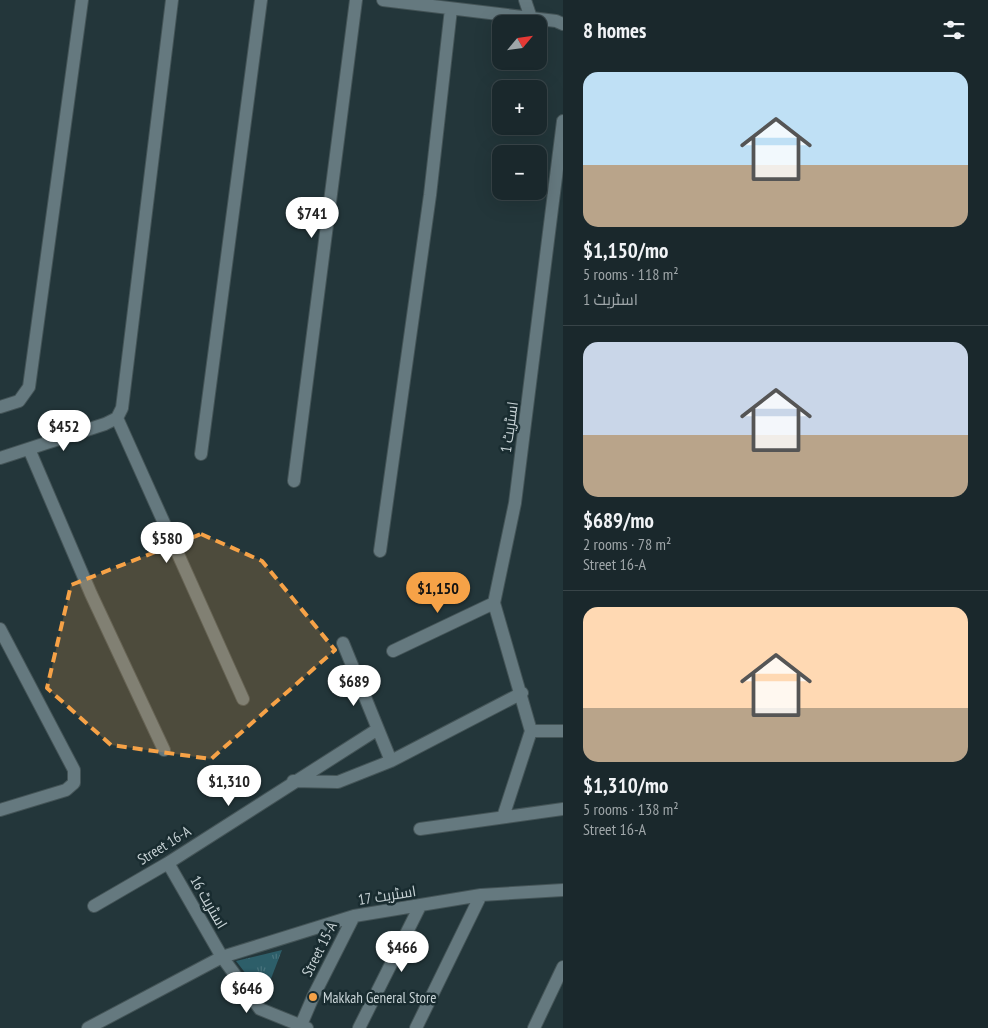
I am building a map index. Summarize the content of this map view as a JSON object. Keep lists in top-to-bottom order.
{
  "streets": {
    "street": [
      "اسٹریٹ 1",
      "Street 16-A",
      "اسٹریٹ 17",
      "اسٹریٹ 16",
      "Street 15-A"
    ]
  },
  "crossings": [
    ["Street 16-A", "اسٹریٹ 16"],
    ["اسٹریٹ 17", "اسٹریٹ 16"],
    ["اسٹریٹ 17", "Street 15-A"],
    ["اسٹریٹ 16", "Street 15-A"]
  ],
  "places": ["Makkah General Store"],
  "north": "top right",
  "page": {
    "heading": "8 homes",
    "map_buttons": ["+", "−"],
    "list": [
      {
        "name": "$1,150/mo",
        "note": "5 rooms · 118 m² · اسٹریٹ 1"
      },
      {
        "name": "$689/mo",
        "note": "2 rooms · 78 m² · Street 16-A"
      },
      {
        "name": "$1,310/mo",
        "note": "5 rooms · 138 m² · Street 16-A"
      }
    ],
    "price": [
      "$741",
      "$452",
      "$580",
      "$1,150",
      "$689",
      "$1,310",
      "$466",
      "$646"
    ]
  }
}
